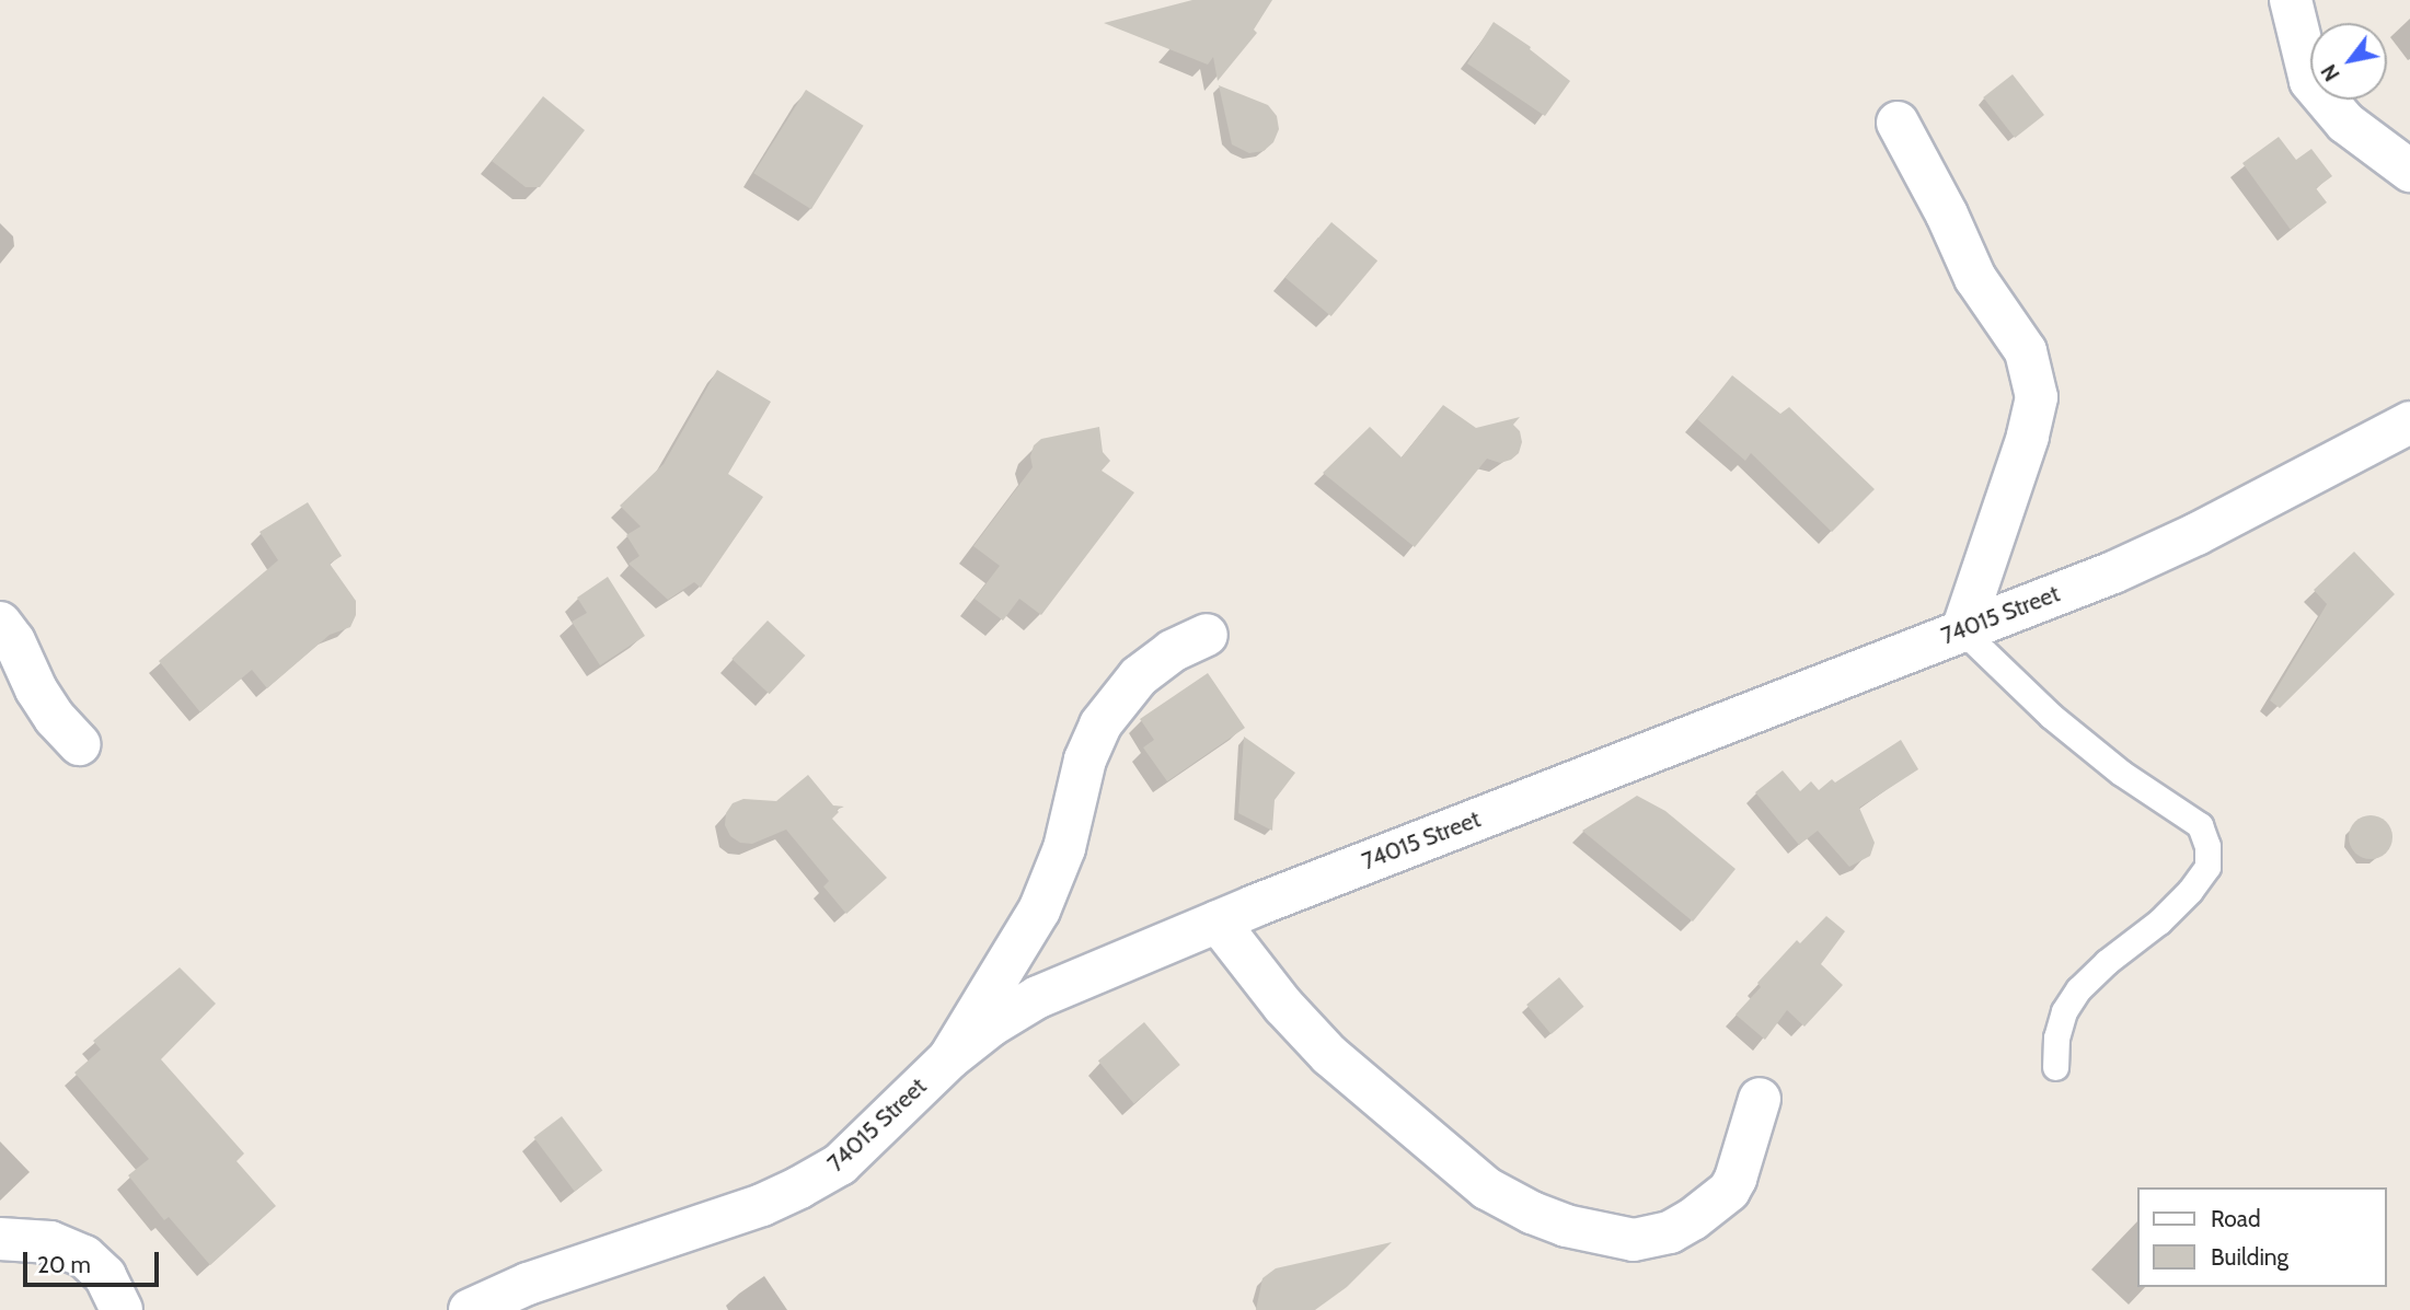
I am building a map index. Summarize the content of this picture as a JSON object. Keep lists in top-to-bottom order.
{
  "streets": {
    "street": ["74015 Street"]
  },
  "legend": ["Road", "Building"],
  "scale_bar": "20 m",
  "north": "bottom left"
}
